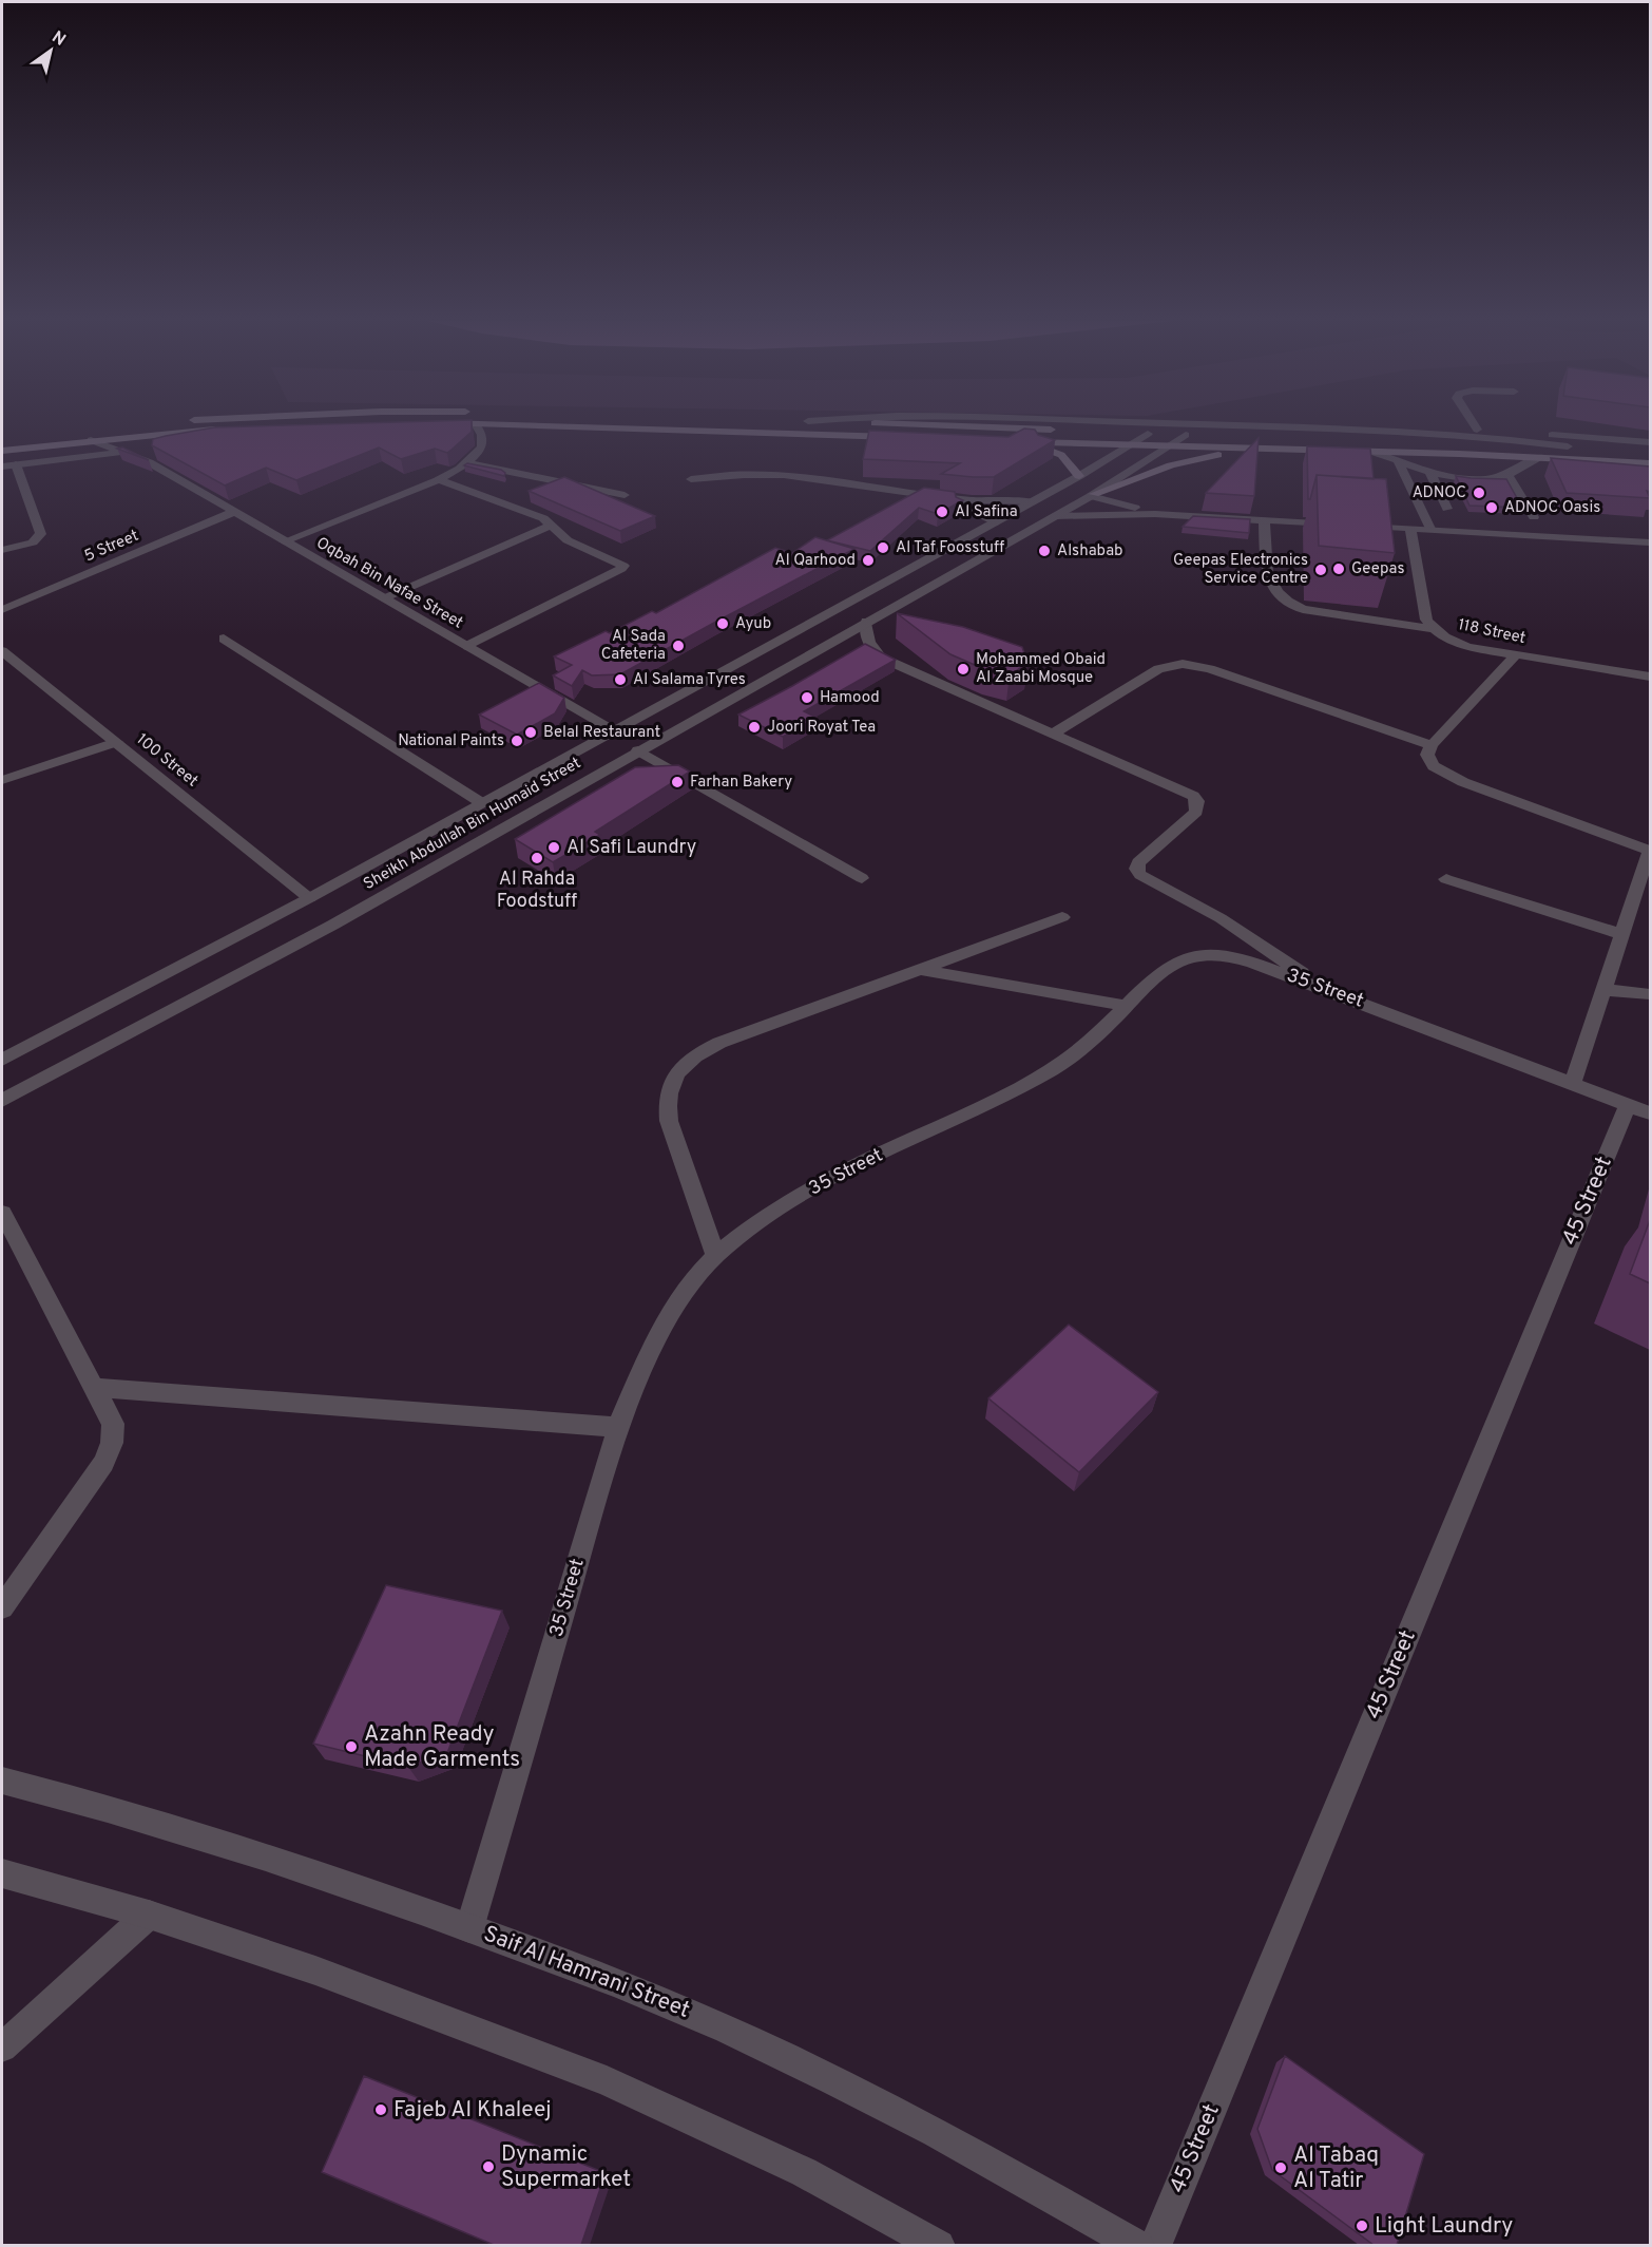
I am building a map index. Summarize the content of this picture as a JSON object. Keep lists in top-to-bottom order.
{
  "streets": {
    "street": [
      "5 Street",
      "Oqbah Bin Nafae Street",
      "118 Street",
      "100 Street",
      "Sheikh Abdullah Bin Humaid Street",
      "35 Street",
      "45 Street",
      "Saif Al Hamrani Street"
    ]
  },
  "crossings": [
    ["5 Street", "Oqbah Bin Nafae Street"],
    ["Oqbah Bin Nafae Street", "Sheikh Abdullah Bin Humaid Street"],
    ["100 Street", "Sheikh Abdullah Bin Humaid Street"],
    ["35 Street", "45 Street"],
    ["35 Street", "Saif Al Hamrani Street"]
  ],
  "places": [
    "ADNOC",
    "ADNOC Oasis",
    "Al Safina",
    "Al Taf Foosstuff",
    "Alshabab",
    "Al Qarhood",
    "Geepas",
    "Geepas Electronics Service Centre",
    "Ayub",
    "Al Sada Cafeteria",
    "Mohammed Obaid Al Zaabi Mosque",
    "Al Salama Tyres",
    "Hamood",
    "Joori Royat Tea",
    "Belal Restaurant",
    "National Paints",
    "Farhan Bakery",
    "Al Safi Laundry",
    "Al Rahda Foodstuff",
    "Azahn Ready Made Garments",
    "Fajeb Al Khaleej",
    "Dynamic Supermarket",
    "Al Tabaq Al Tatir",
    "Light Laundry"
  ],
  "north": "top right"
}
